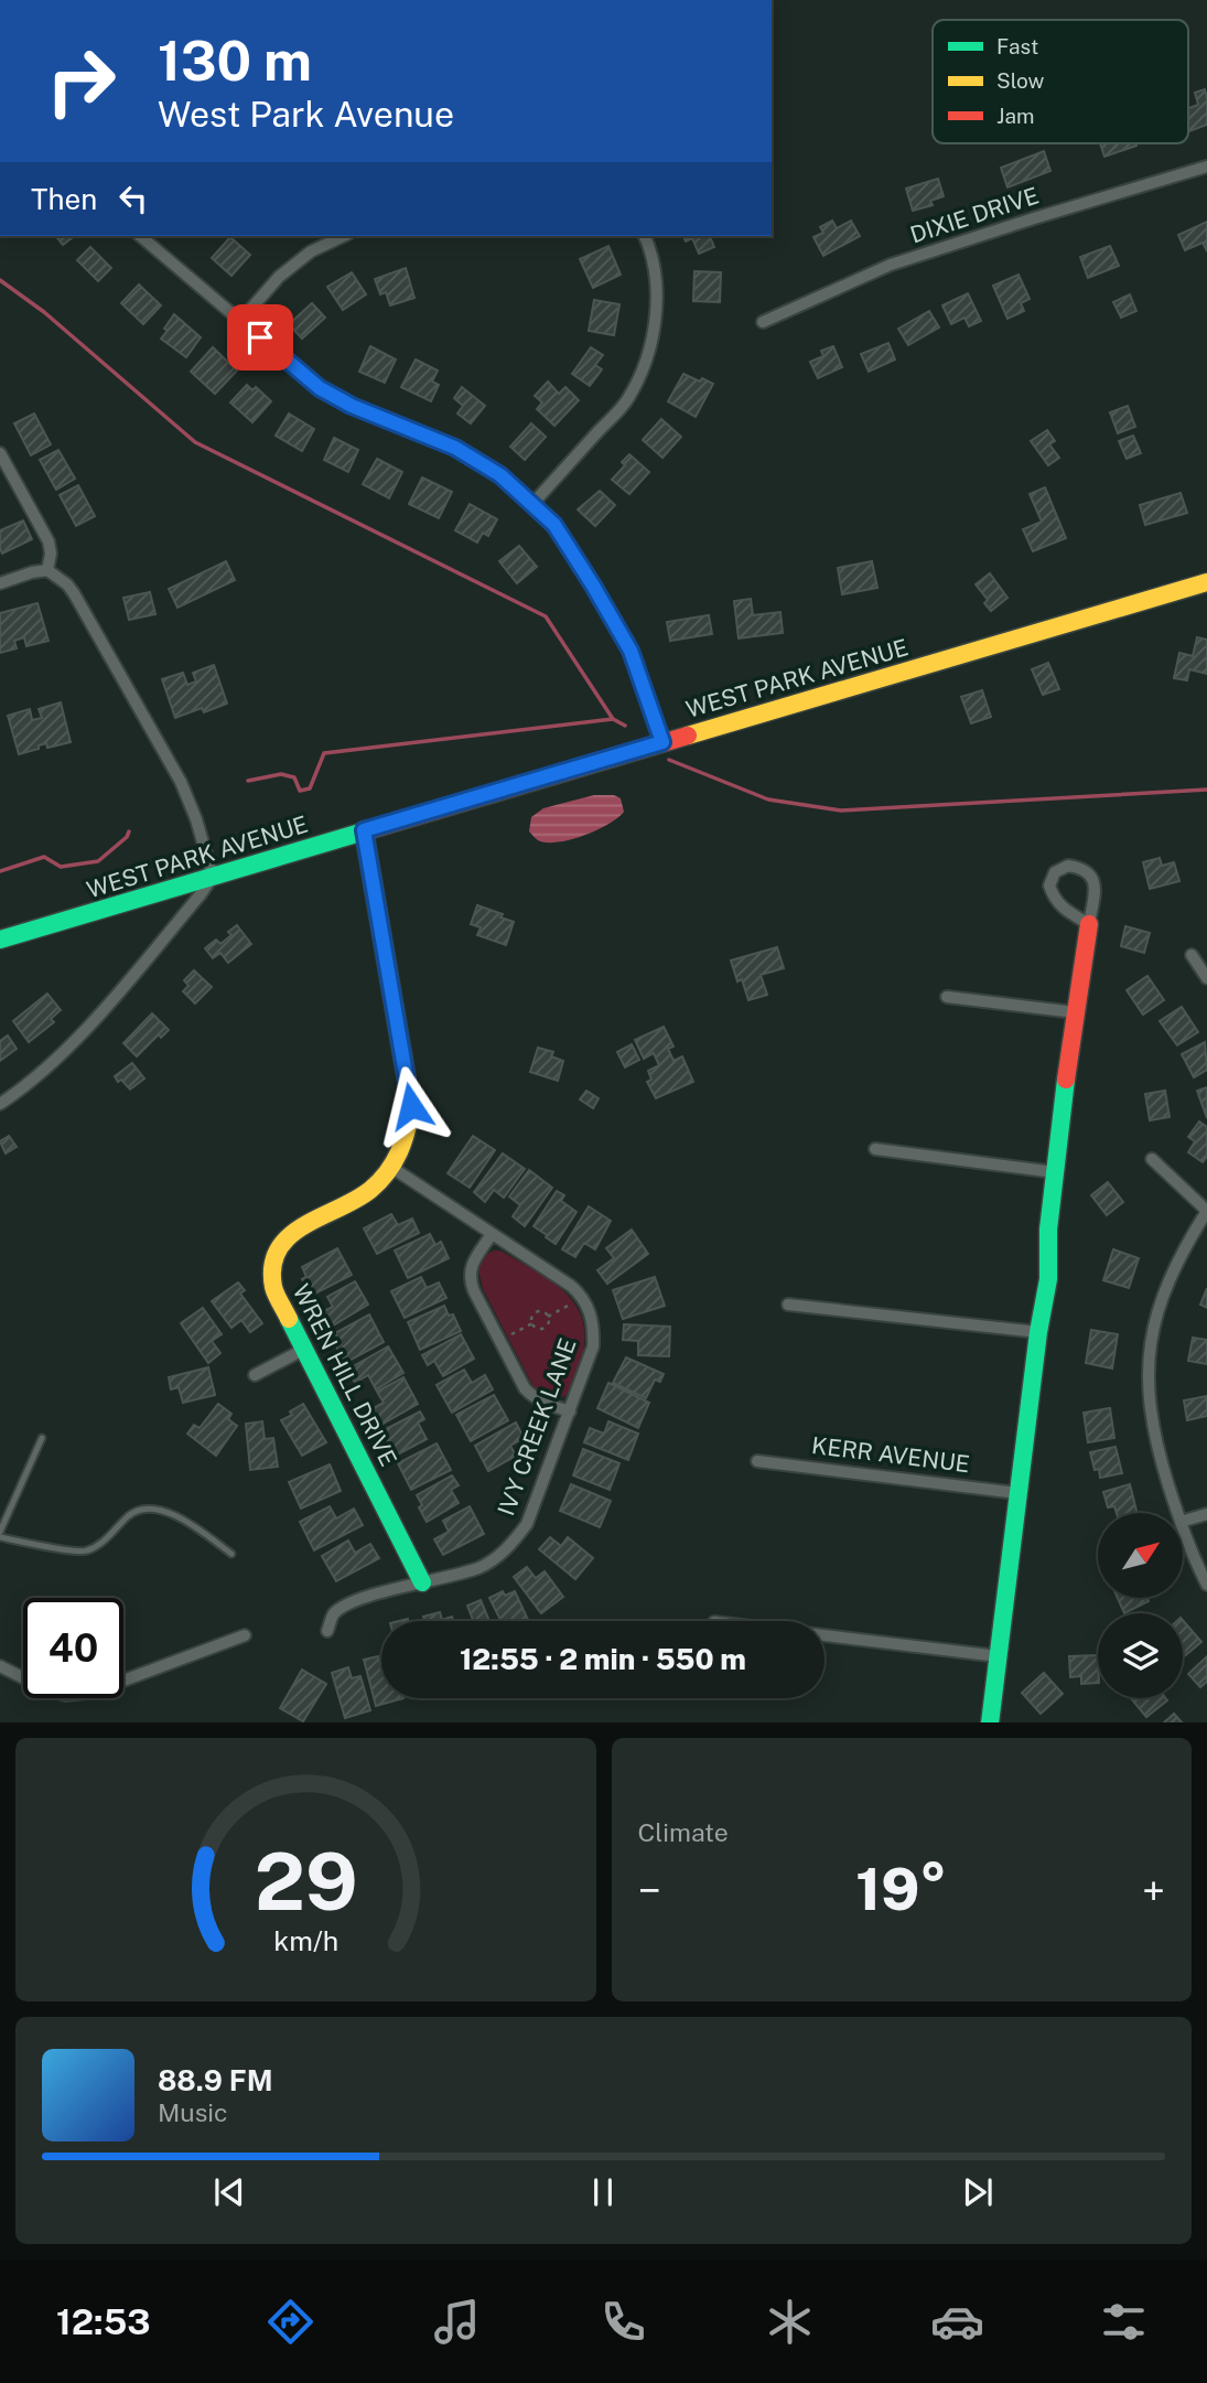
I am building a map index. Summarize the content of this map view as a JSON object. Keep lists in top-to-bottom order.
{
  "streets": {
    "street": [
      "DIXIE DRIVE",
      "WEST PARK AVENUE",
      "WREN HILL DRIVE",
      "IVY CREEK LANE",
      "KERR AVENUE"
    ]
  },
  "crossings": [
    ["WEST PARK AVENUE", "WREN HILL DRIVE"],
    ["WREN HILL DRIVE", "IVY CREEK LANE"]
  ],
  "legend": ["Fast", "Slow", "Jam"],
  "north": "top right",
  "page": {
    "turn": ["130 m", "West Park Avenue"],
    "then": "Then",
    "limit": "40",
    "trip": "12:55 · 2 min · 550 m",
    "tile": "Climate",
    "heat": ["−", "19°", "+"],
    "song": ["88.9 FM", "Music"],
    "tabs": "12:53",
    "gauge": ["29", "km/h"]
  }
}
